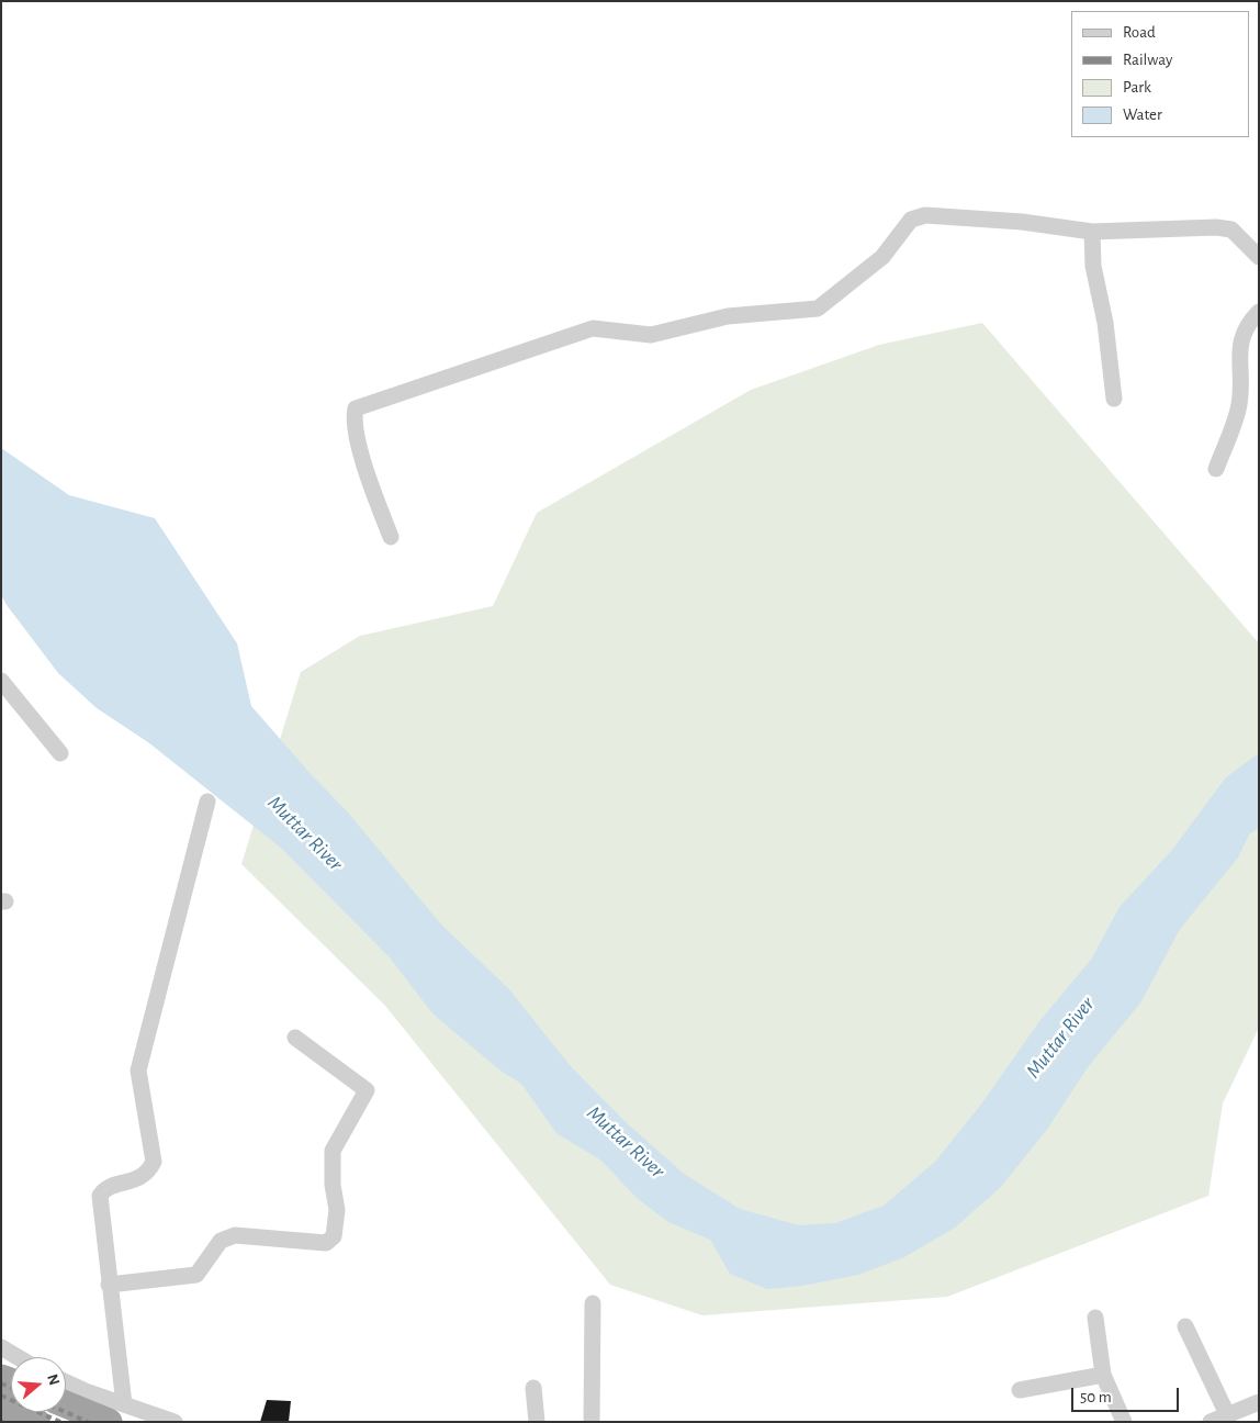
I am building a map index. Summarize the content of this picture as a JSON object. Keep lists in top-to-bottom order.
{
  "water": ["Muttar River"],
  "legend": [
    "Road",
    "Railway",
    "Park",
    "Water"
  ],
  "scale_bar": "50 m",
  "north": "right"
}
